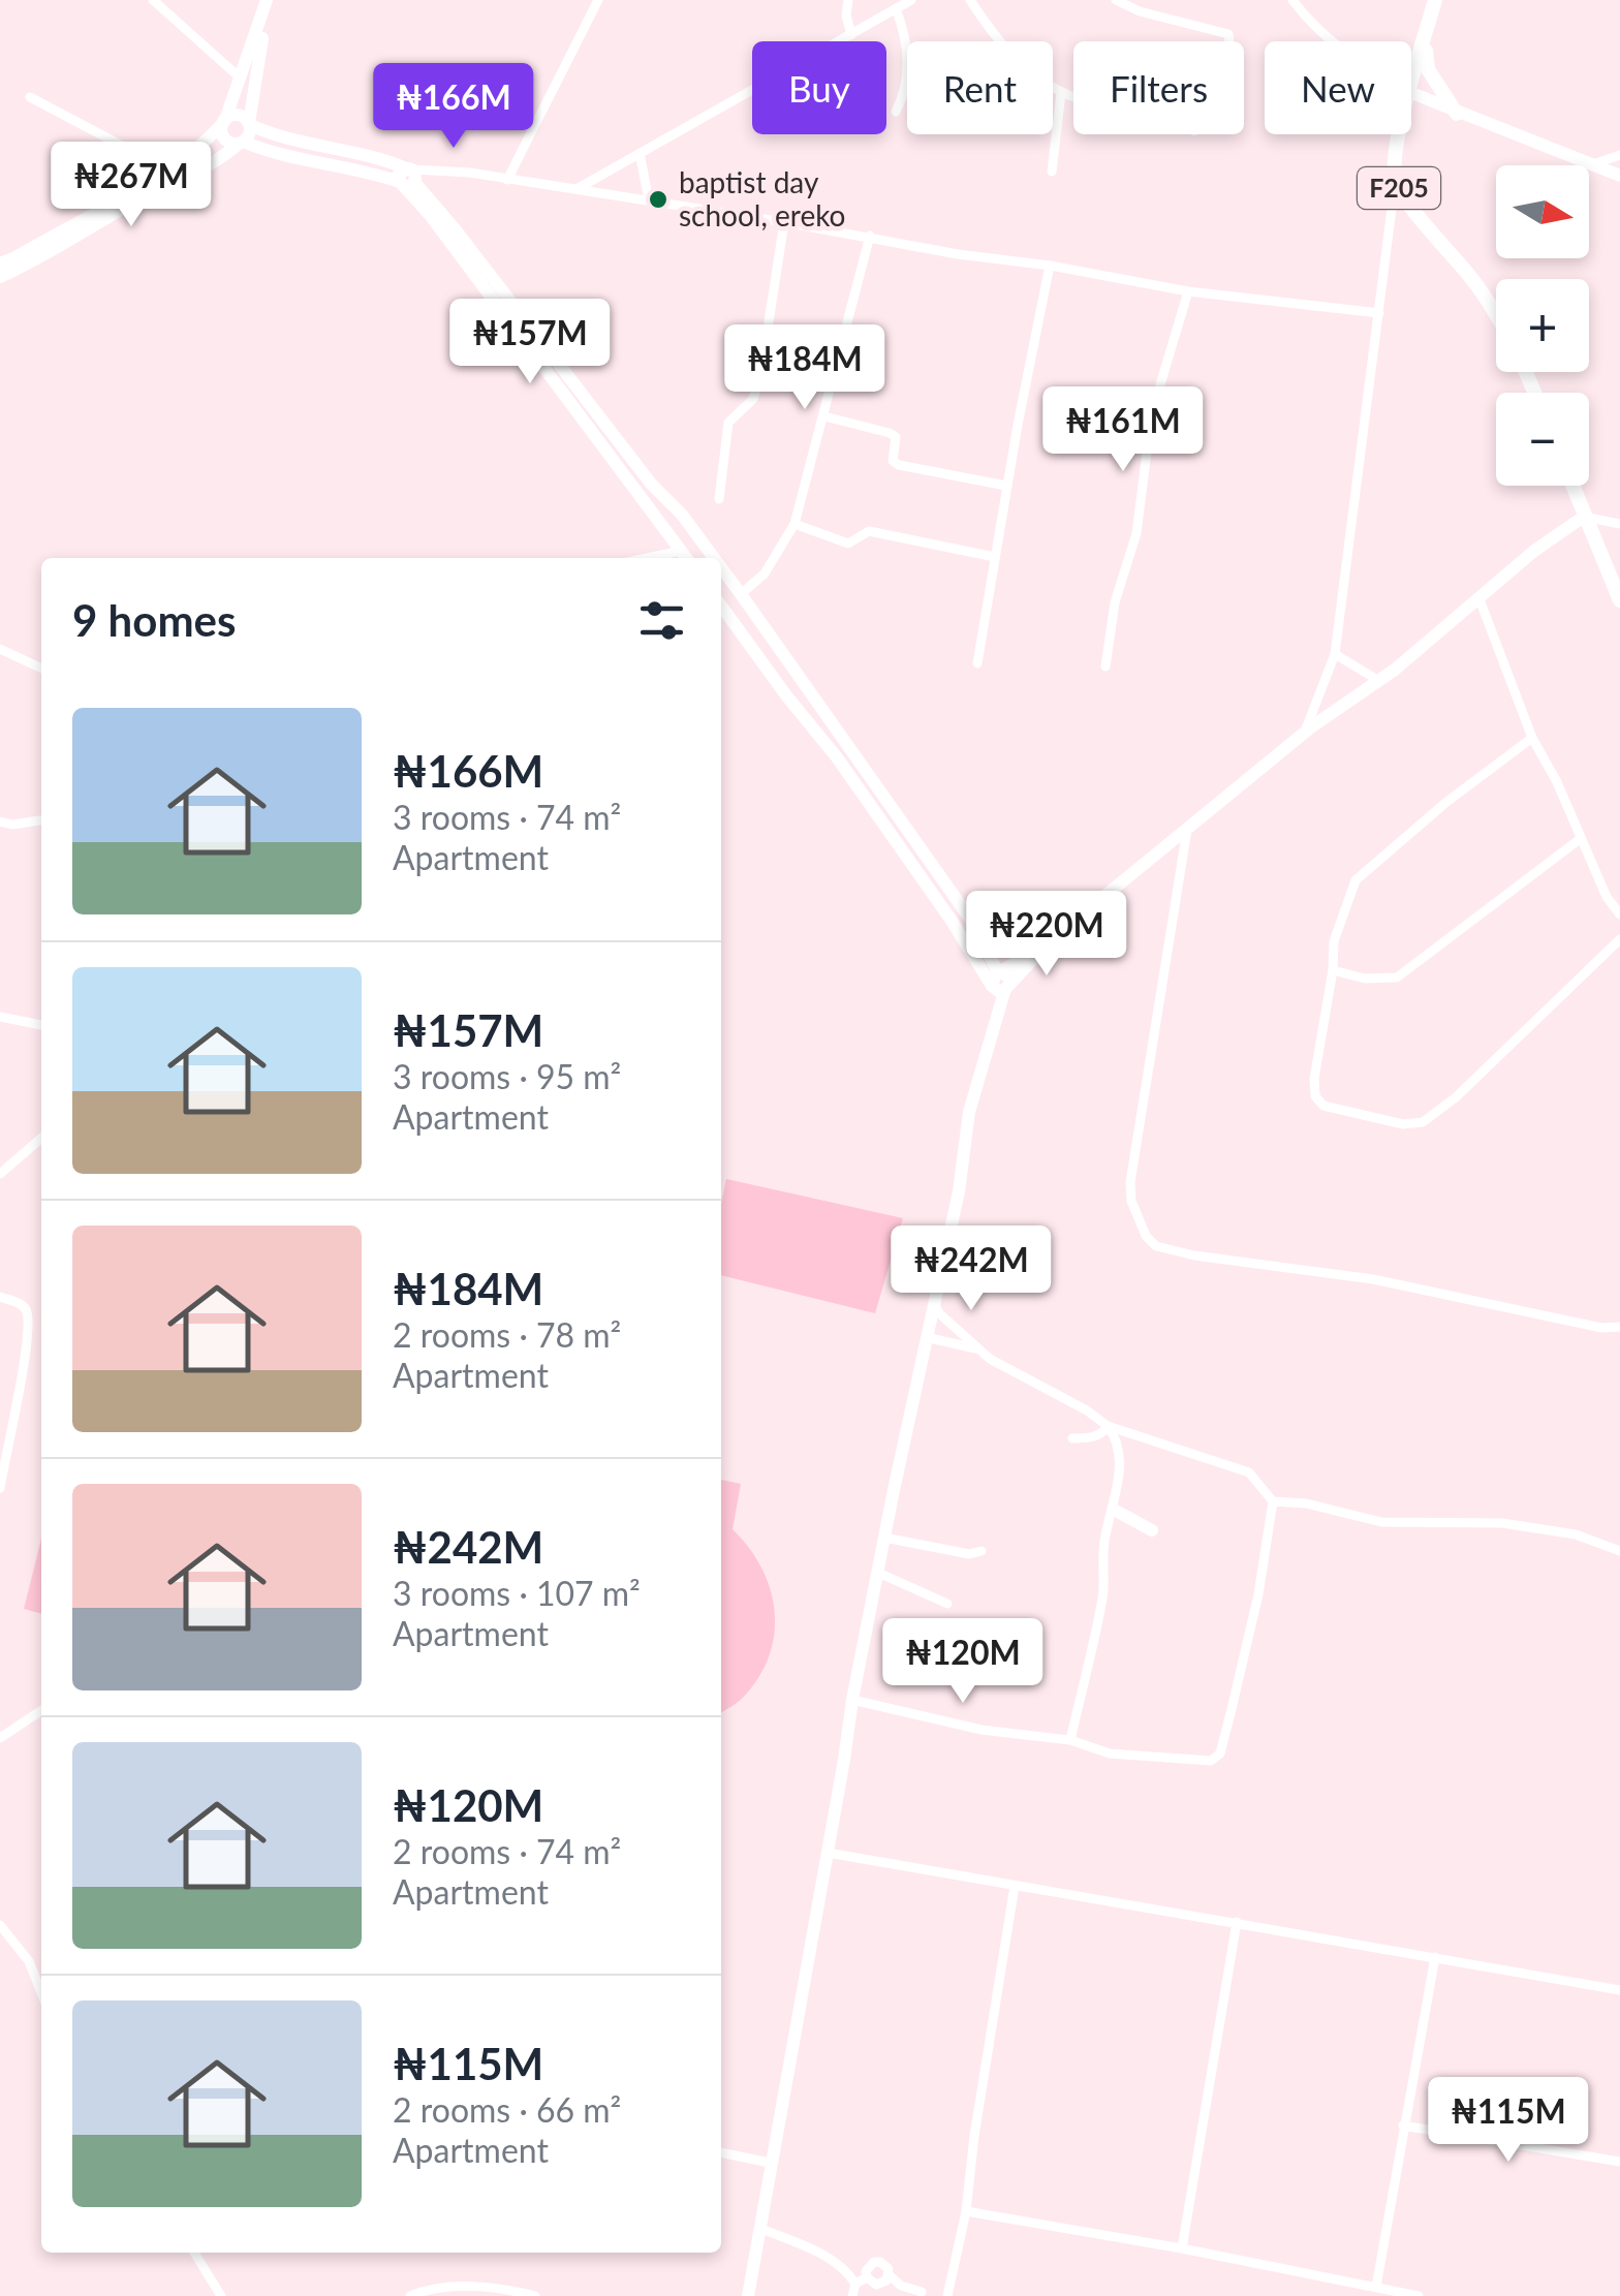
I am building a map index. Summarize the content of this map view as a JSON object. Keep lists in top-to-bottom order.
{
  "streets": {
    "main road": ["F205"]
  },
  "places": ["baptist day school, ereko"],
  "north": "right",
  "page": {
    "chip": [
      "Buy",
      "Rent",
      "Filters",
      "New"
    ],
    "price": [
      "₦166M",
      "₦267M",
      "₦157M",
      "₦184M",
      "₦161M",
      "₦220M",
      "₦242M",
      "₦120M",
      "₦115M"
    ],
    "map_buttons": ["+", "−"],
    "heading": "9 homes",
    "list": [
      {
        "name": "₦166M",
        "note": "3 rooms · 74 m² · Apartment"
      },
      {
        "name": "₦157M",
        "note": "3 rooms · 95 m² · Apartment"
      },
      {
        "name": "₦184M",
        "note": "2 rooms · 78 m² · Apartment"
      },
      {
        "name": "₦242M",
        "note": "3 rooms · 107 m² · Apartment"
      },
      {
        "name": "₦120M",
        "note": "2 rooms · 74 m² · Apartment"
      },
      {
        "name": "₦115M",
        "note": "2 rooms · 66 m² · Apartment"
      }
    ]
  }
}
